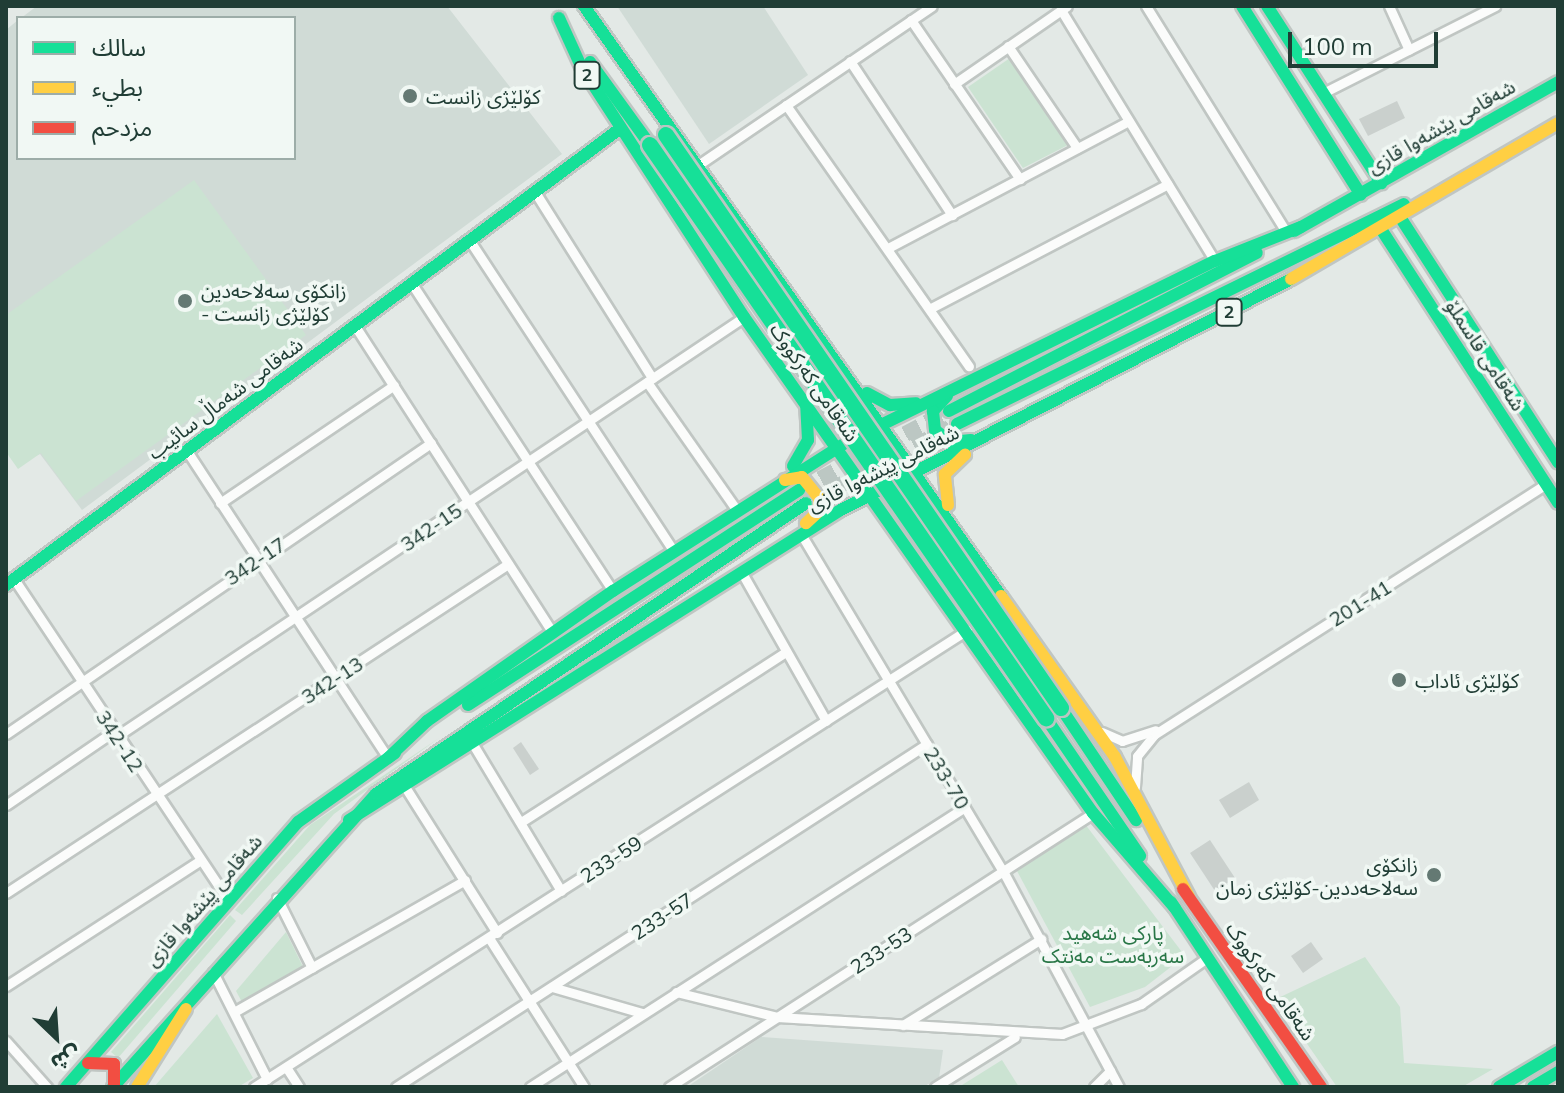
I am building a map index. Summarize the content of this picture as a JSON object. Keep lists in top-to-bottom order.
{
  "streets": {
    "main road": [
      "2",
      "شەقامی پێشەوا قازی",
      "شەقامی قاسملۆ",
      "شەقامی کەرکووک",
      "شەقامی شەماڵ سائیب"
    ],
    "street": [
      "342-15",
      "342-17",
      "201-41",
      "342-13",
      "342-12",
      "233-70",
      "233-59",
      "233-57",
      "233-53"
    ]
  },
  "crossings": [
    ["2", "شەقامی پێشەوا قازی"],
    ["2", "شەقامی کەرکووک"],
    ["شەقامی پێشەوا قازی", "شەقامی قاسملۆ"],
    ["شەقامی پێشەوا قازی", "شەقامی کەرکووک"],
    ["شەقامی پێشەوا قازی", "342-12"],
    ["شەقامی پێشەوا قازی", "233-70"],
    ["شەقامی قاسملۆ", "201-41"],
    ["شەقامی کەرکووک", "شەقامی شەماڵ سائیب"],
    ["شەقامی کەرکووک", "342-15"],
    ["شەقامی کەرکووک", "201-41"],
    ["شەقامی کەرکووک", "233-59"],
    ["شەقامی کەرکووک", "233-53"],
    ["شەقامی شەماڵ سائیب", "342-12"],
    ["342-15", "342-12"],
    ["342-17", "342-12"],
    ["342-13", "342-12"],
    ["233-70", "233-59"],
    ["233-70", "233-57"],
    ["233-70", "233-53"]
  ],
  "parks": ["پارکی شەهید سەربەست مەنتک"],
  "places": [
    "کۆلێژی زانست",
    "زانکۆی سەلاحەدین - کۆلێژی زانست",
    "کۆلێژی ئاداب",
    "زانکۆی سەلاحەددین-کۆلێژی زمان"
  ],
  "legend": ["سالك", "بطيء", "مزدحم"],
  "scale_bar": "100 m",
  "north": "bottom right"
}
